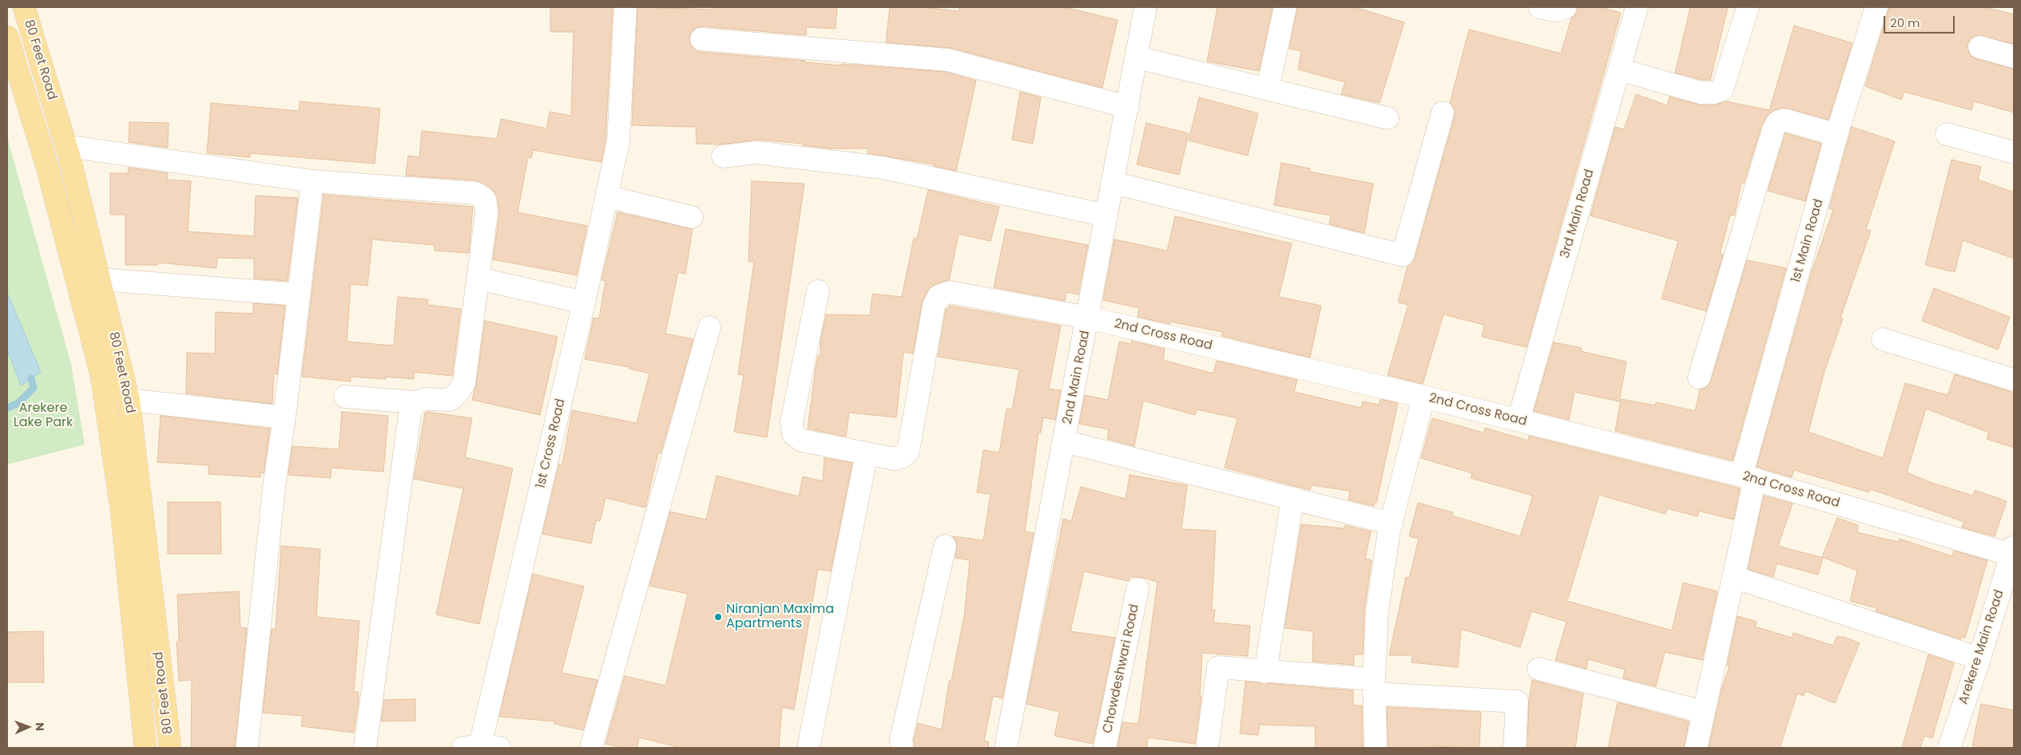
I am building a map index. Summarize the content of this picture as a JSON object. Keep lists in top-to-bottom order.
{
  "streets": {
    "main road": ["80 Feet Road"],
    "street": [
      "3rd Main Road",
      "1st Main Road",
      "2nd Cross Road",
      "2nd Main Road",
      "1st Cross Road",
      "Arekere Main Road",
      "Chowdeshwari Road"
    ]
  },
  "crossings": [
    ["3rd Main Road", "2nd Cross Road"],
    ["1st Main Road", "2nd Cross Road"],
    ["2nd Cross Road", "2nd Main Road"],
    ["2nd Cross Road", "Arekere Main Road"]
  ],
  "parks": ["Arekere Lake Park"],
  "places": ["Niranjan Maxima Apartments"],
  "scale_bar": "20 m",
  "north": "right"
}
